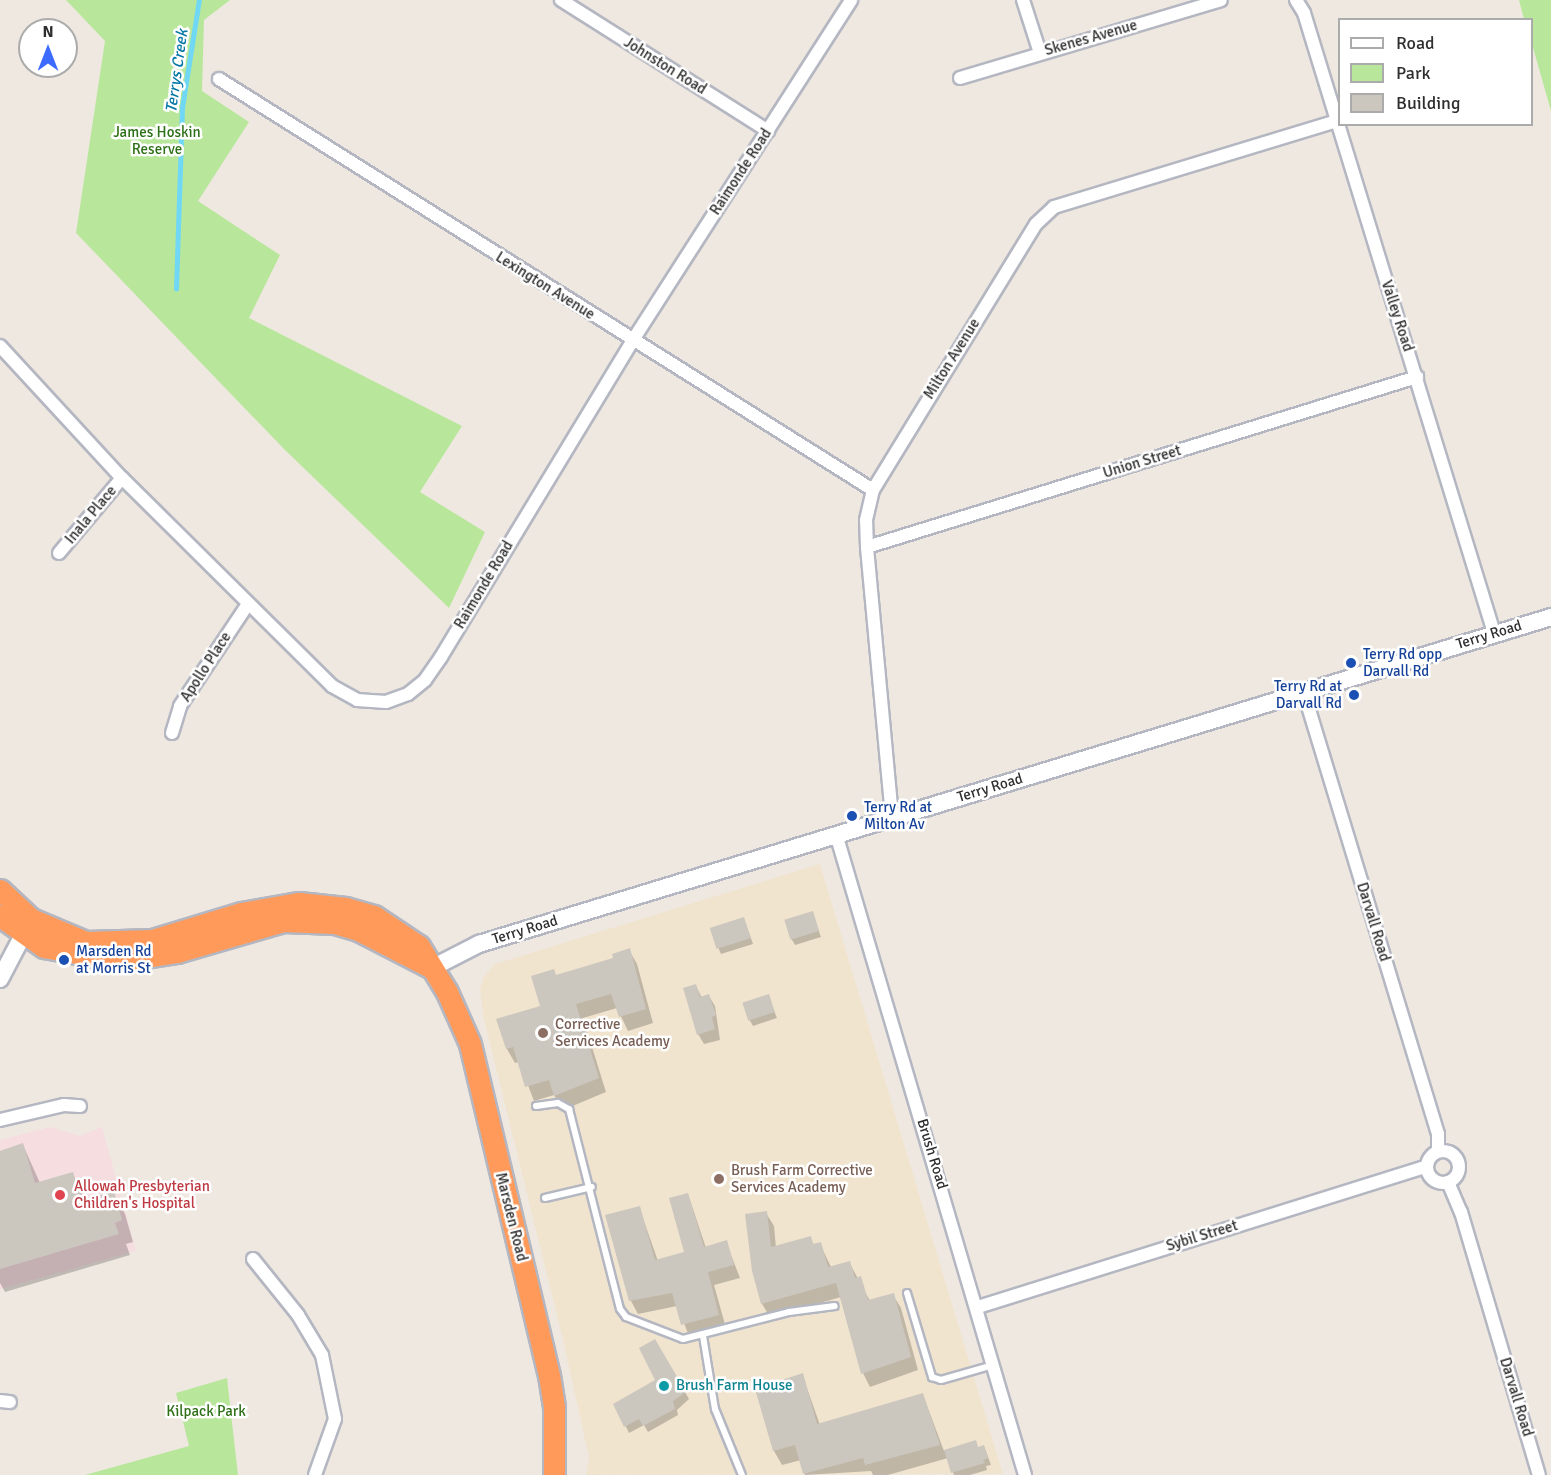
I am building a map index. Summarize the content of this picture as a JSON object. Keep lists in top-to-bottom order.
{
  "streets": {
    "highway": ["Marsden Road"],
    "street": [
      "Skenes Avenue",
      "Johnston Road",
      "Raimonde Road",
      "Lexington Avenue",
      "Valley Road",
      "Milton Avenue",
      "Union Street",
      "Inala Place",
      "Terry Road",
      "Apollo Place",
      "Darvall Road",
      "Brush Road",
      "Sybil Street"
    ]
  },
  "crossings": [
    ["Johnston Road", "Raimonde Road"],
    ["Raimonde Road", "Lexington Avenue"],
    ["Raimonde Road", "Inala Place"],
    ["Raimonde Road", "Apollo Place"],
    ["Lexington Avenue", "Milton Avenue"],
    ["Valley Road", "Milton Avenue"],
    ["Valley Road", "Union Street"],
    ["Valley Road", "Terry Road"],
    ["Milton Avenue", "Union Street"],
    ["Milton Avenue", "Terry Road"],
    ["Terry Road", "Darvall Road"],
    ["Terry Road", "Brush Road"],
    ["Terry Road", "Marsden Road"],
    ["Darvall Road", "Sybil Street"],
    ["Brush Road", "Sybil Street"]
  ],
  "water": ["Terrys Creek"],
  "parks": ["James Hoskin Reserve", "Kilpack Park"],
  "places": [
    "Terry Rd opp Darvall Rd",
    "Terry Rd at Darvall Rd",
    "Terry Rd at Milton Av",
    "Marsden Rd at Morris St",
    "Corrective Services Academy",
    "Brush Farm Corrective Services Academy",
    "Allowah Presbyterian Children's Hospital",
    "Brush Farm House"
  ],
  "legend": ["Road", "Park", "Building"],
  "north": "top"
}
